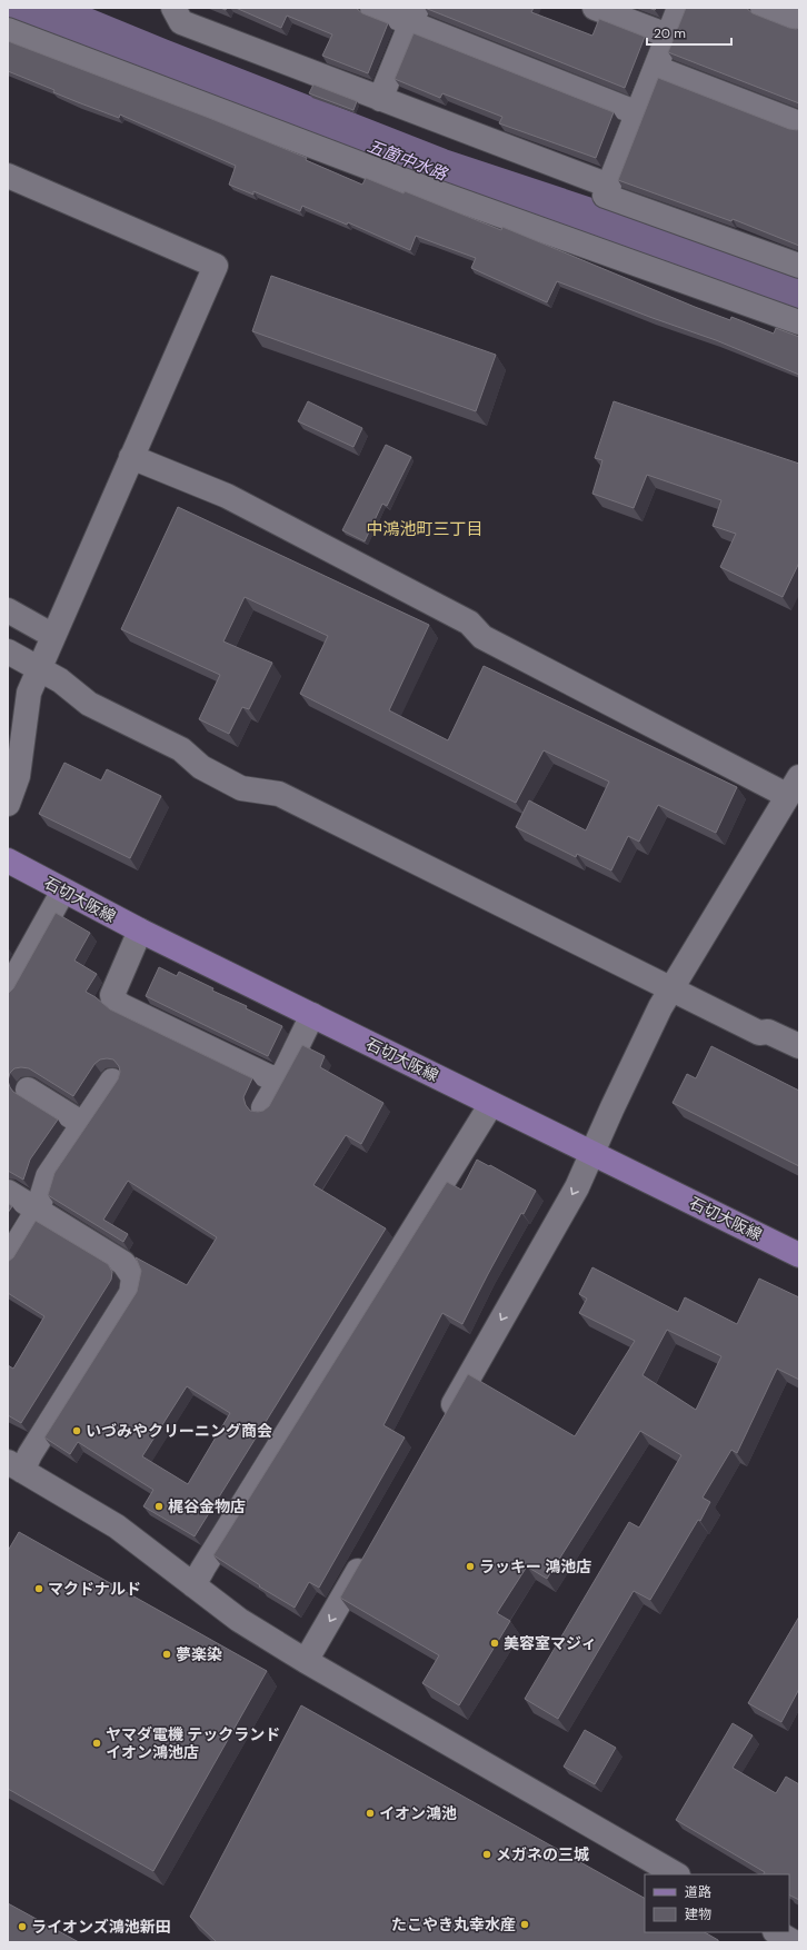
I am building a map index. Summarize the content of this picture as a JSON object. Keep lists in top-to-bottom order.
{
  "streets": {
    "main road": ["石切大阪線"]
  },
  "districts": ["中鴻池町三丁目"],
  "water": ["五箇中水路"],
  "places": [
    "いづみやクリーニング商会",
    "梶谷金物店",
    "ラッキー 鴻池店",
    "マクドナルド",
    "美容室マジィ",
    "夢楽染",
    "ヤマダ電機 テックランド イオン鴻池店",
    "イオン鴻池",
    "メガネの三城",
    "たこやき丸幸水産",
    "ライオンズ鴻池新田"
  ],
  "legend": ["道路", "建物"],
  "scale_bar": "20 m"
}
